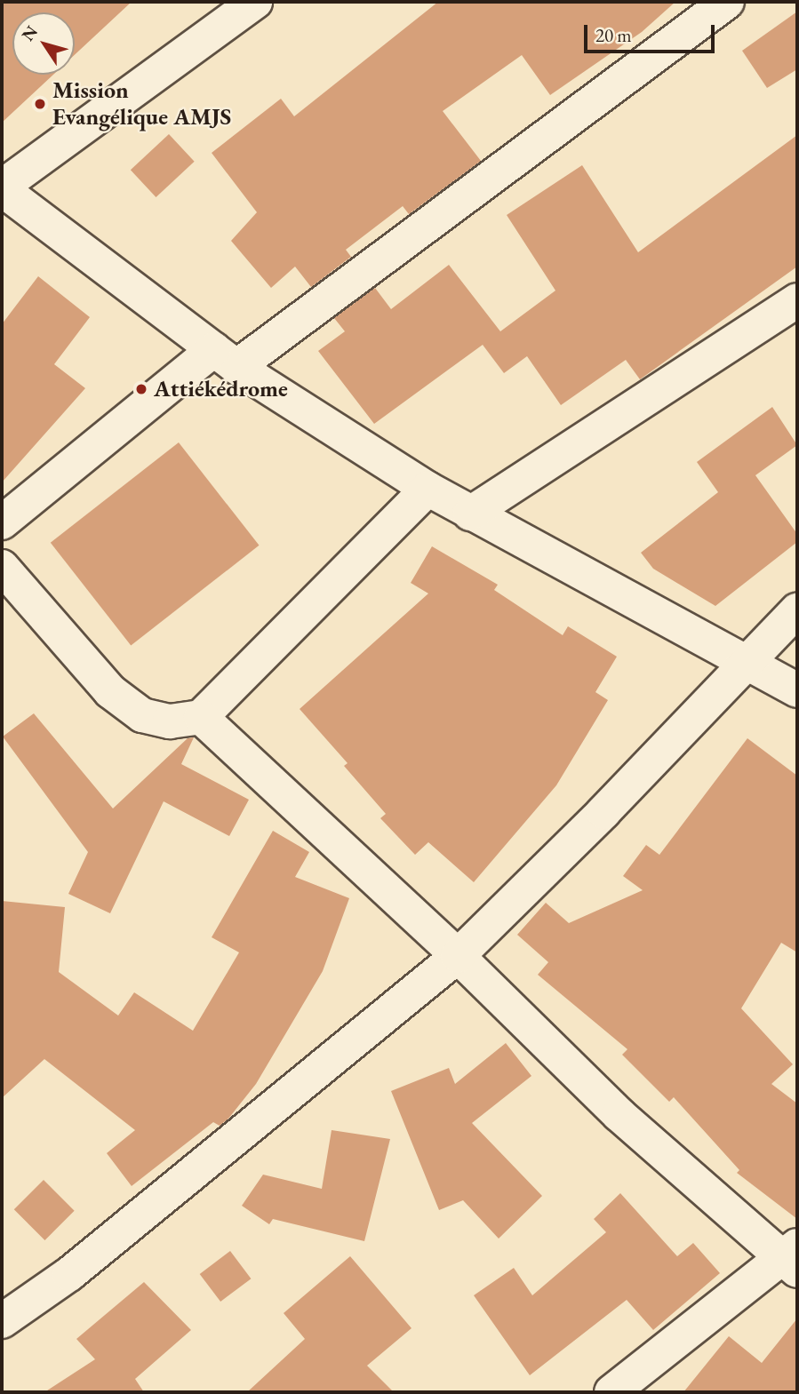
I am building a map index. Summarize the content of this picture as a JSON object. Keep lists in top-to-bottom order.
{
  "places": ["Mission Evangélique AMJS", "Attiékédrome"],
  "scale_bar": "20 m",
  "north": "top left"
}
